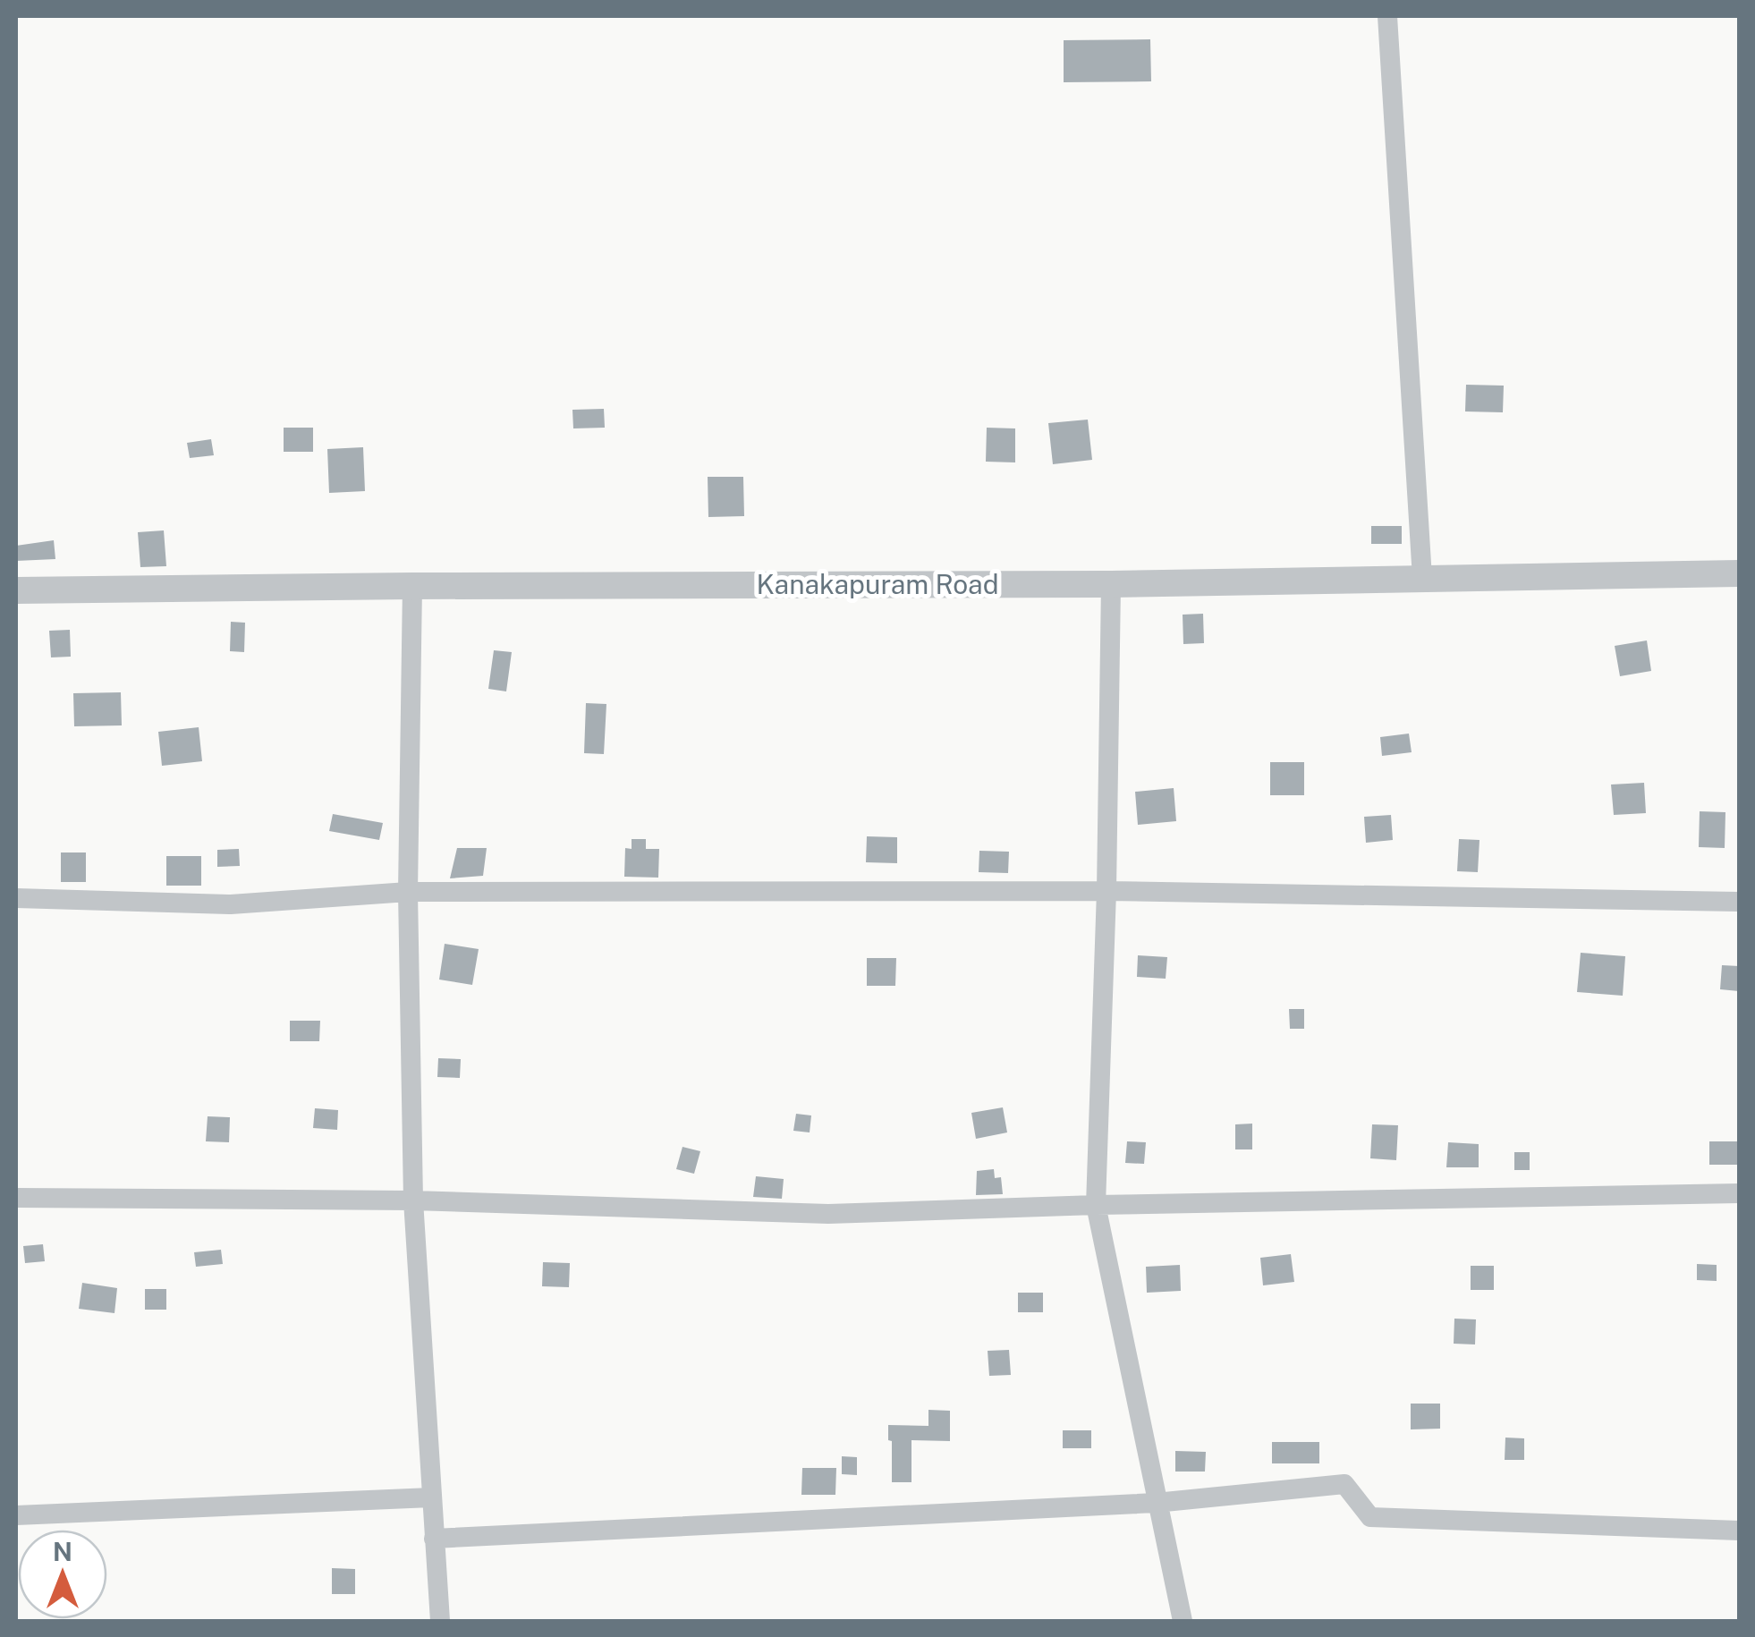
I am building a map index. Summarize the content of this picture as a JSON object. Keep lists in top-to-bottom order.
{
  "streets": {
    "street": ["Kanakapuram Road"]
  },
  "north": "top"
}
